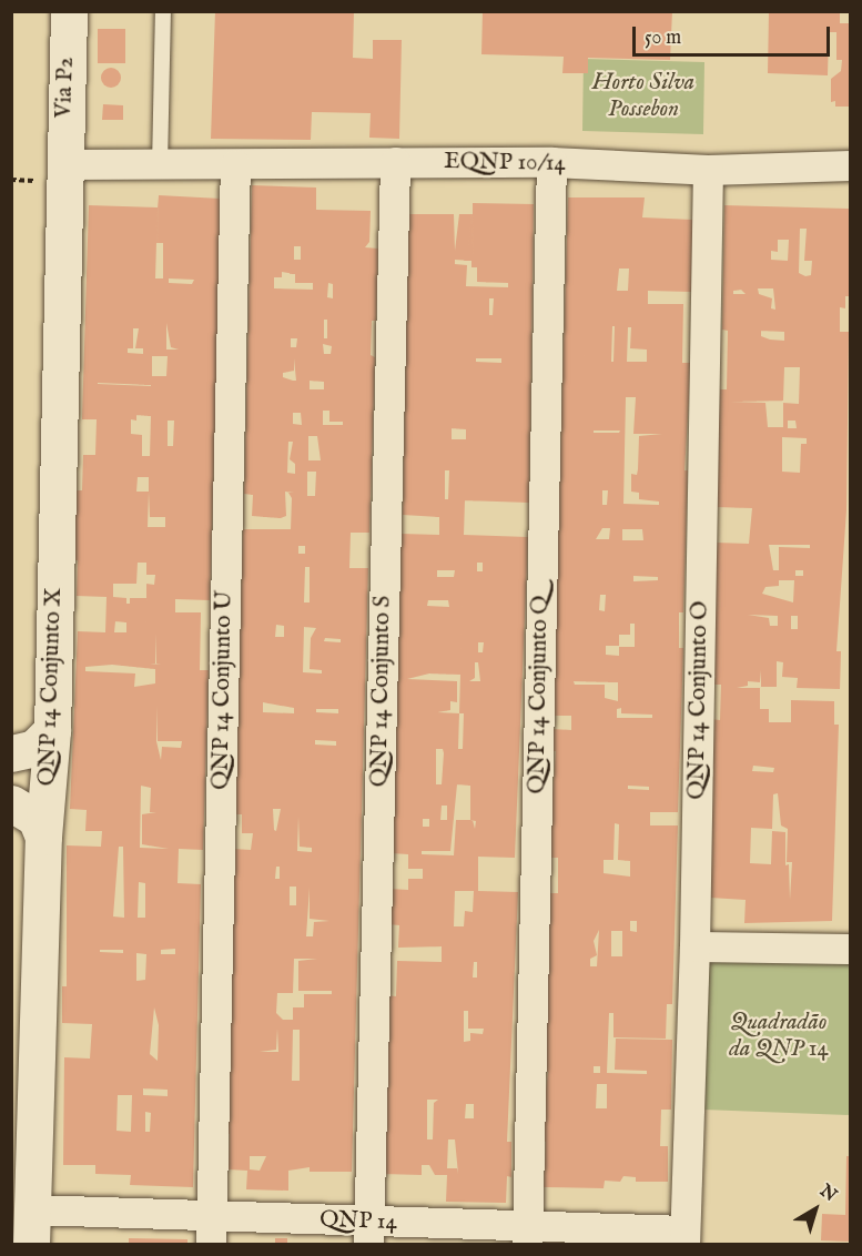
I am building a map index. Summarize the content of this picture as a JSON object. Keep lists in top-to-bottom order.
{
  "streets": {
    "street": [
      "Via P2",
      "EQNP 10/14",
      "QNP 14 Conjunto X",
      "QNP 14 Conjunto U",
      "QNP 14 Conjunto S",
      "QNP 14 Conjunto Q",
      "QNP 14 Conjunto O",
      "QNP 14"
    ]
  },
  "crossings": [
    ["Via P2", "EQNP 10/14"],
    ["Via P2", "QNP 14 Conjunto X"],
    ["EQNP 10/14", "QNP 14 Conjunto X"],
    ["EQNP 10/14", "QNP 14 Conjunto U"],
    ["EQNP 10/14", "QNP 14 Conjunto S"],
    ["EQNP 10/14", "QNP 14 Conjunto Q"],
    ["EQNP 10/14", "QNP 14 Conjunto O"],
    ["QNP 14 Conjunto X", "QNP 14"],
    ["QNP 14 Conjunto U", "QNP 14"],
    ["QNP 14 Conjunto S", "QNP 14"],
    ["QNP 14 Conjunto Q", "QNP 14"],
    ["QNP 14 Conjunto O", "QNP 14"]
  ],
  "parks": ["Horto Silva Possebon", "Quadradão da QNP 14"],
  "scale_bar": "50 m",
  "north": "top right"
}
